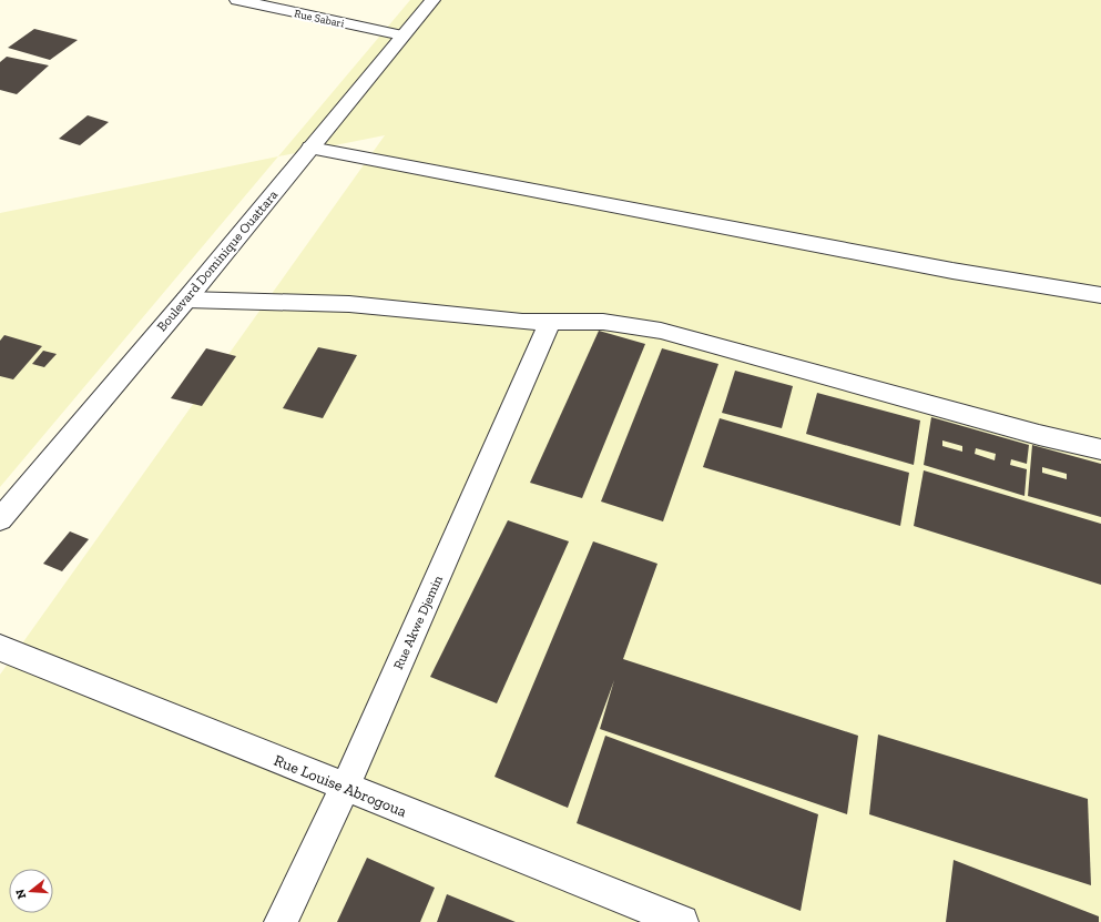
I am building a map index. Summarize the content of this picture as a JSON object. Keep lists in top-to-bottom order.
{
  "streets": {
    "street": [
      "Rue Sabari",
      "Boulevard Dominique Ouattara",
      "Rue Akwe Djemin",
      "Rue Louise Abrogoua"
    ]
  },
  "crossings": [
    ["Rue Sabari", "Boulevard Dominique Ouattara"],
    ["Rue Akwe Djemin", "Rue Louise Abrogoua"]
  ],
  "north": "left"
}
